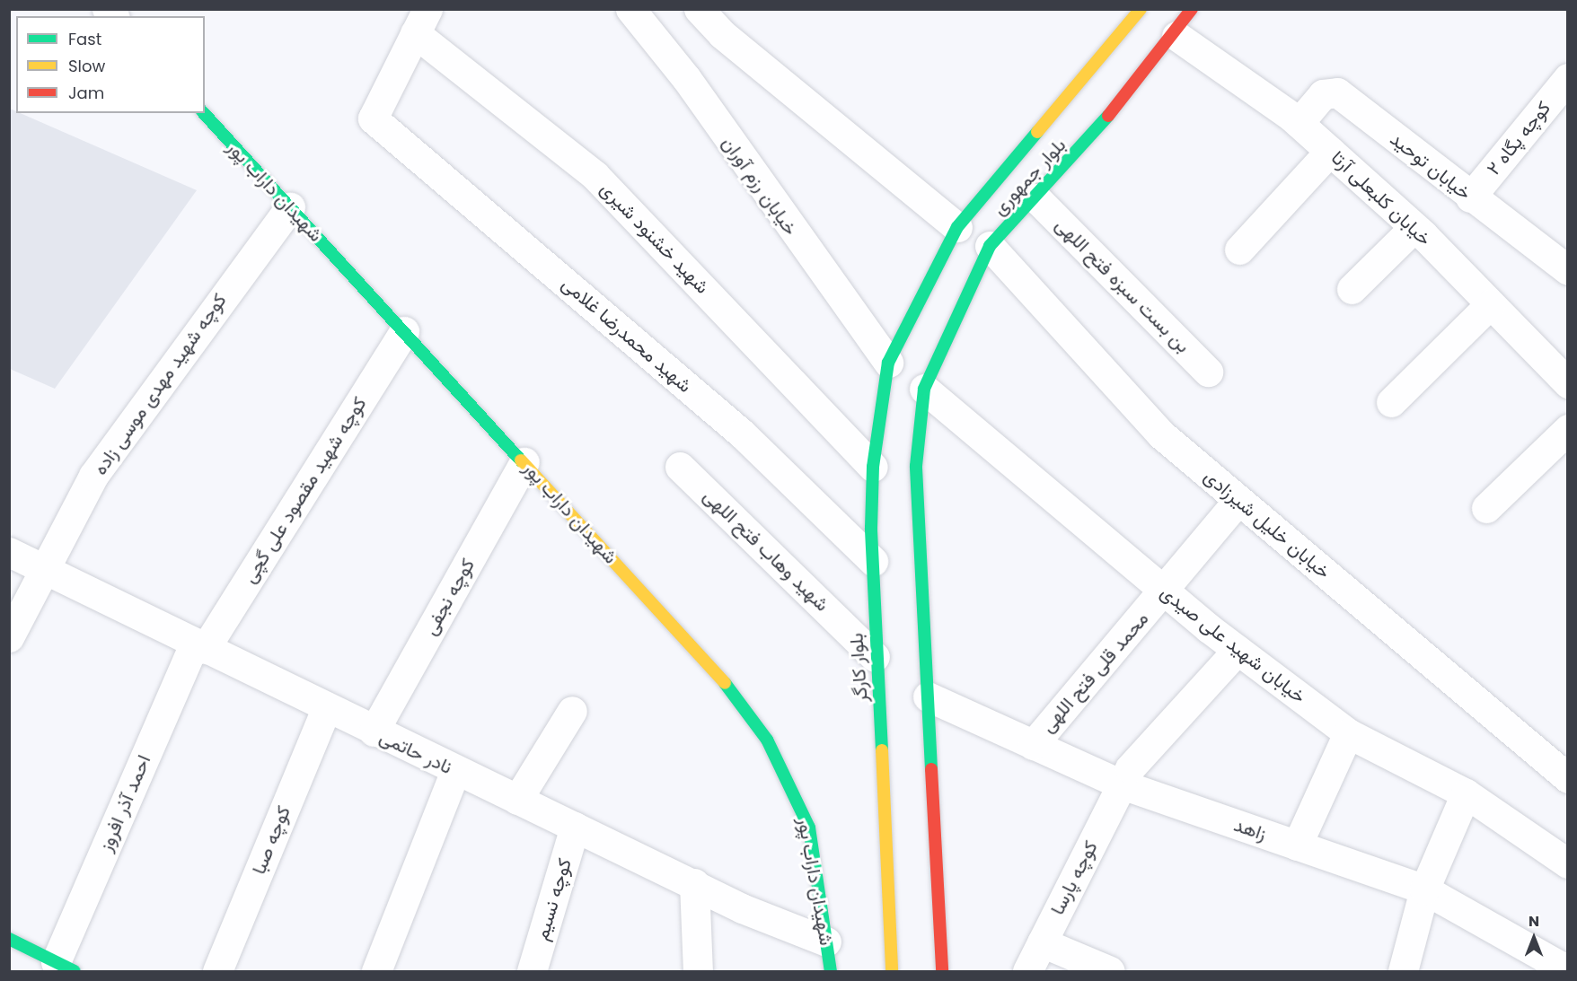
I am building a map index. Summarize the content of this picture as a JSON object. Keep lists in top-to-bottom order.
{
  "streets": {
    "street": [
      "کوچه پگاه ۲",
      "خیابان توحید",
      "بلوار جمهوری",
      "خیابان رزم آوران",
      "شهیدان داراب پور",
      "خیابان کلبعلی آرتا",
      "شهید خشنود شیری",
      "بن بست سبزه فتح اللهی",
      "شهید محمدرضا غلامی",
      "کوچه شهید مهدی موسی زاده",
      "کوچه شهید مقصود علی گچی",
      "خیابان خلیل شیرزادی",
      "شهید وهاب فتح اللهی",
      "کوچه نجفی",
      "خیابان شهید علی صیدی",
      "بلوار کارگر",
      "محمد قلی فتح اللهی",
      "نادر حاتمی",
      "احمد آذر افروز",
      "زاهد",
      "کوچه صبا",
      "کوچه پارسا",
      "کوچه نسیم"
    ]
  },
  "crossings": [
    ["کوچه پگاه ۲", "خیابان توحید"],
    ["خیابان توحید", "خیابان کلبعلی آرتا"],
    ["بلوار جمهوری", "خیابان رزم آوران"],
    ["بلوار جمهوری", "خیابان کلبعلی آرتا"],
    ["بلوار جمهوری", "بن بست سبزه فتح اللهی"],
    ["بلوار جمهوری", "خیابان خلیل شیرزادی"],
    ["بلوار جمهوری", "خیابان شهید علی صیدی"],
    ["بلوار جمهوری", "بلوار کارگر"],
    ["خیابان رزم آوران", "خیابان شهید علی صیدی"],
    ["خیابان رزم آوران", "بلوار کارگر"],
    ["شهیدان داراب پور", "کوچه شهید مهدی موسی زاده"],
    ["شهیدان داراب پور", "کوچه شهید مقصود علی گچی"],
    ["شهیدان داراب پور", "کوچه نجفی"],
    ["شهیدان داراب پور", "نادر حاتمی"],
    ["شهید خشنود شیری", "شهید محمدرضا غلامی"],
    ["شهید خشنود شیری", "بلوار کارگر"],
    ["شهید محمدرضا غلامی", "بلوار کارگر"],
    ["کوچه شهید مهدی موسی زاده", "نادر حاتمی"],
    ["کوچه شهید مقصود علی گچی", "نادر حاتمی"],
    ["کوچه شهید مقصود علی گچی", "احمد آذر افروز"],
    ["خیابان خلیل شیرزادی", "محمد قلی فتح اللهی"],
    ["شهید وهاب فتح اللهی", "بلوار کارگر"],
    ["کوچه نجفی", "نادر حاتمی"],
    ["خیابان شهید علی صیدی", "بلوار کارگر"],
    ["خیابان شهید علی صیدی", "محمد قلی فتح اللهی"],
    ["خیابان شهید علی صیدی", "کوچه پارسا"],
    ["محمد قلی فتح اللهی", "زاهد"],
    ["نادر حاتمی", "احمد آذر افروز"],
    ["نادر حاتمی", "کوچه صبا"],
    ["نادر حاتمی", "کوچه نسیم"],
    ["زاهد", "کوچه پارسا"]
  ],
  "legend": ["Fast", "Slow", "Jam"],
  "north": "top"
}
